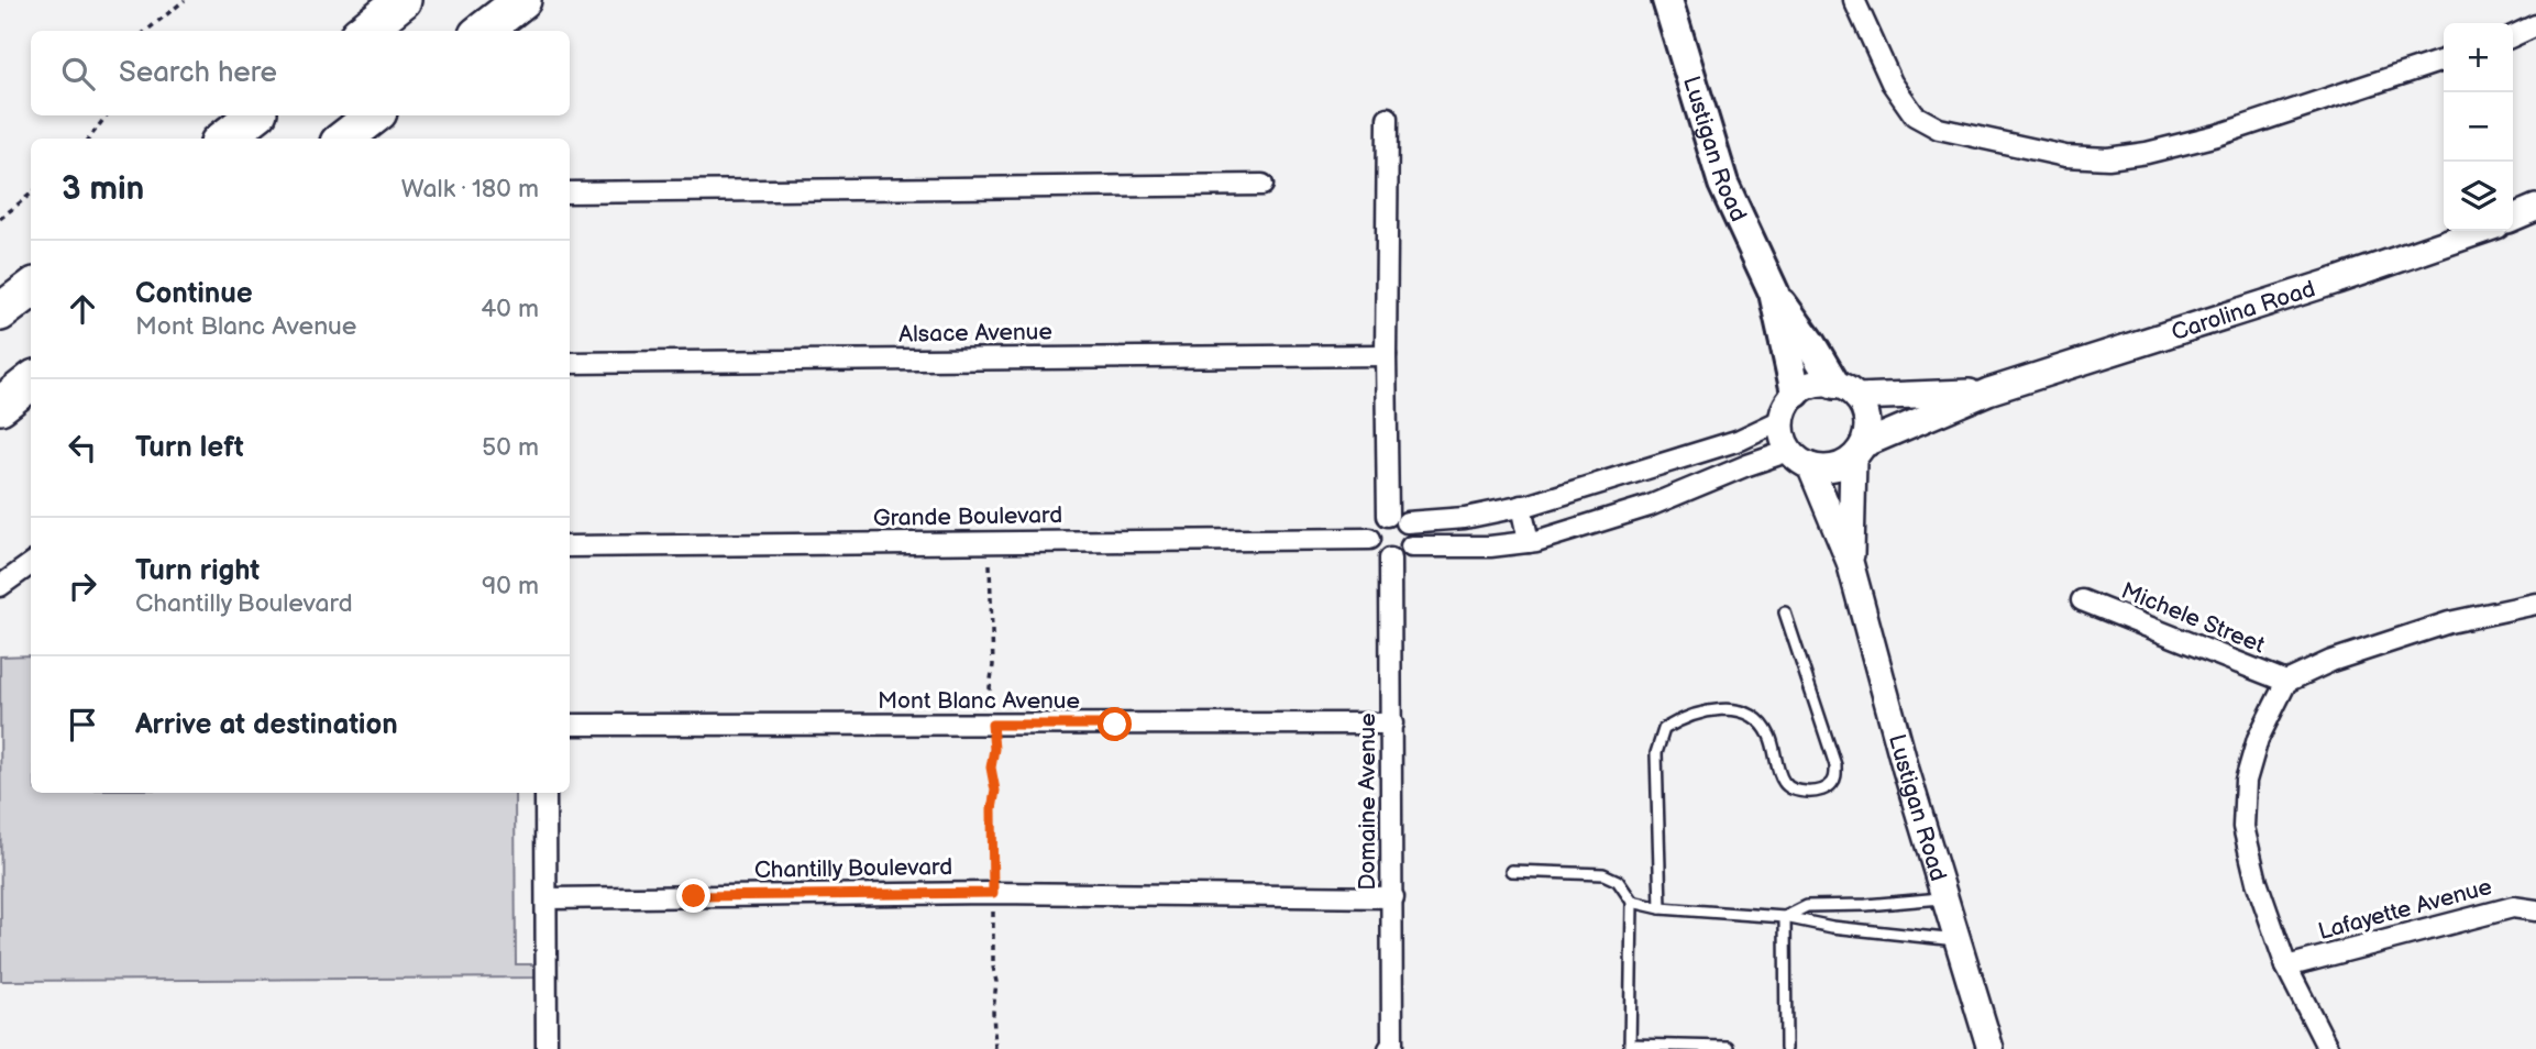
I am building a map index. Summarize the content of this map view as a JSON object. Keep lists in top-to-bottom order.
{
  "streets": {
    "main road": ["Lustigan Road"],
    "street": [
      "Carolina Road",
      "Alsace Avenue",
      "Grande Boulevard",
      "Michele Street",
      "Mont Blanc Avenue",
      "Domaine Avenue",
      "Chantilly Boulevard",
      "Lafayette Avenue"
    ]
  },
  "crossings": [
    ["Lustigan Road", "Carolina Road"],
    ["Grande Boulevard", "Domaine Avenue"],
    ["Mont Blanc Avenue", "Domaine Avenue"],
    ["Domaine Avenue", "Chantilly Boulevard"]
  ],
  "page": {
    "map_buttons": ["+", "−"],
    "search": "Search here",
    "heading": ["3 min", "Walk · 180 m"],
    "list": [
      ["Continue", "Mont Blanc Avenue", "40 m"],
      ["Turn left", "50 m"],
      ["Turn right", "Chantilly Boulevard", "90 m"],
      "Arrive at destination"
    ]
  }
}
